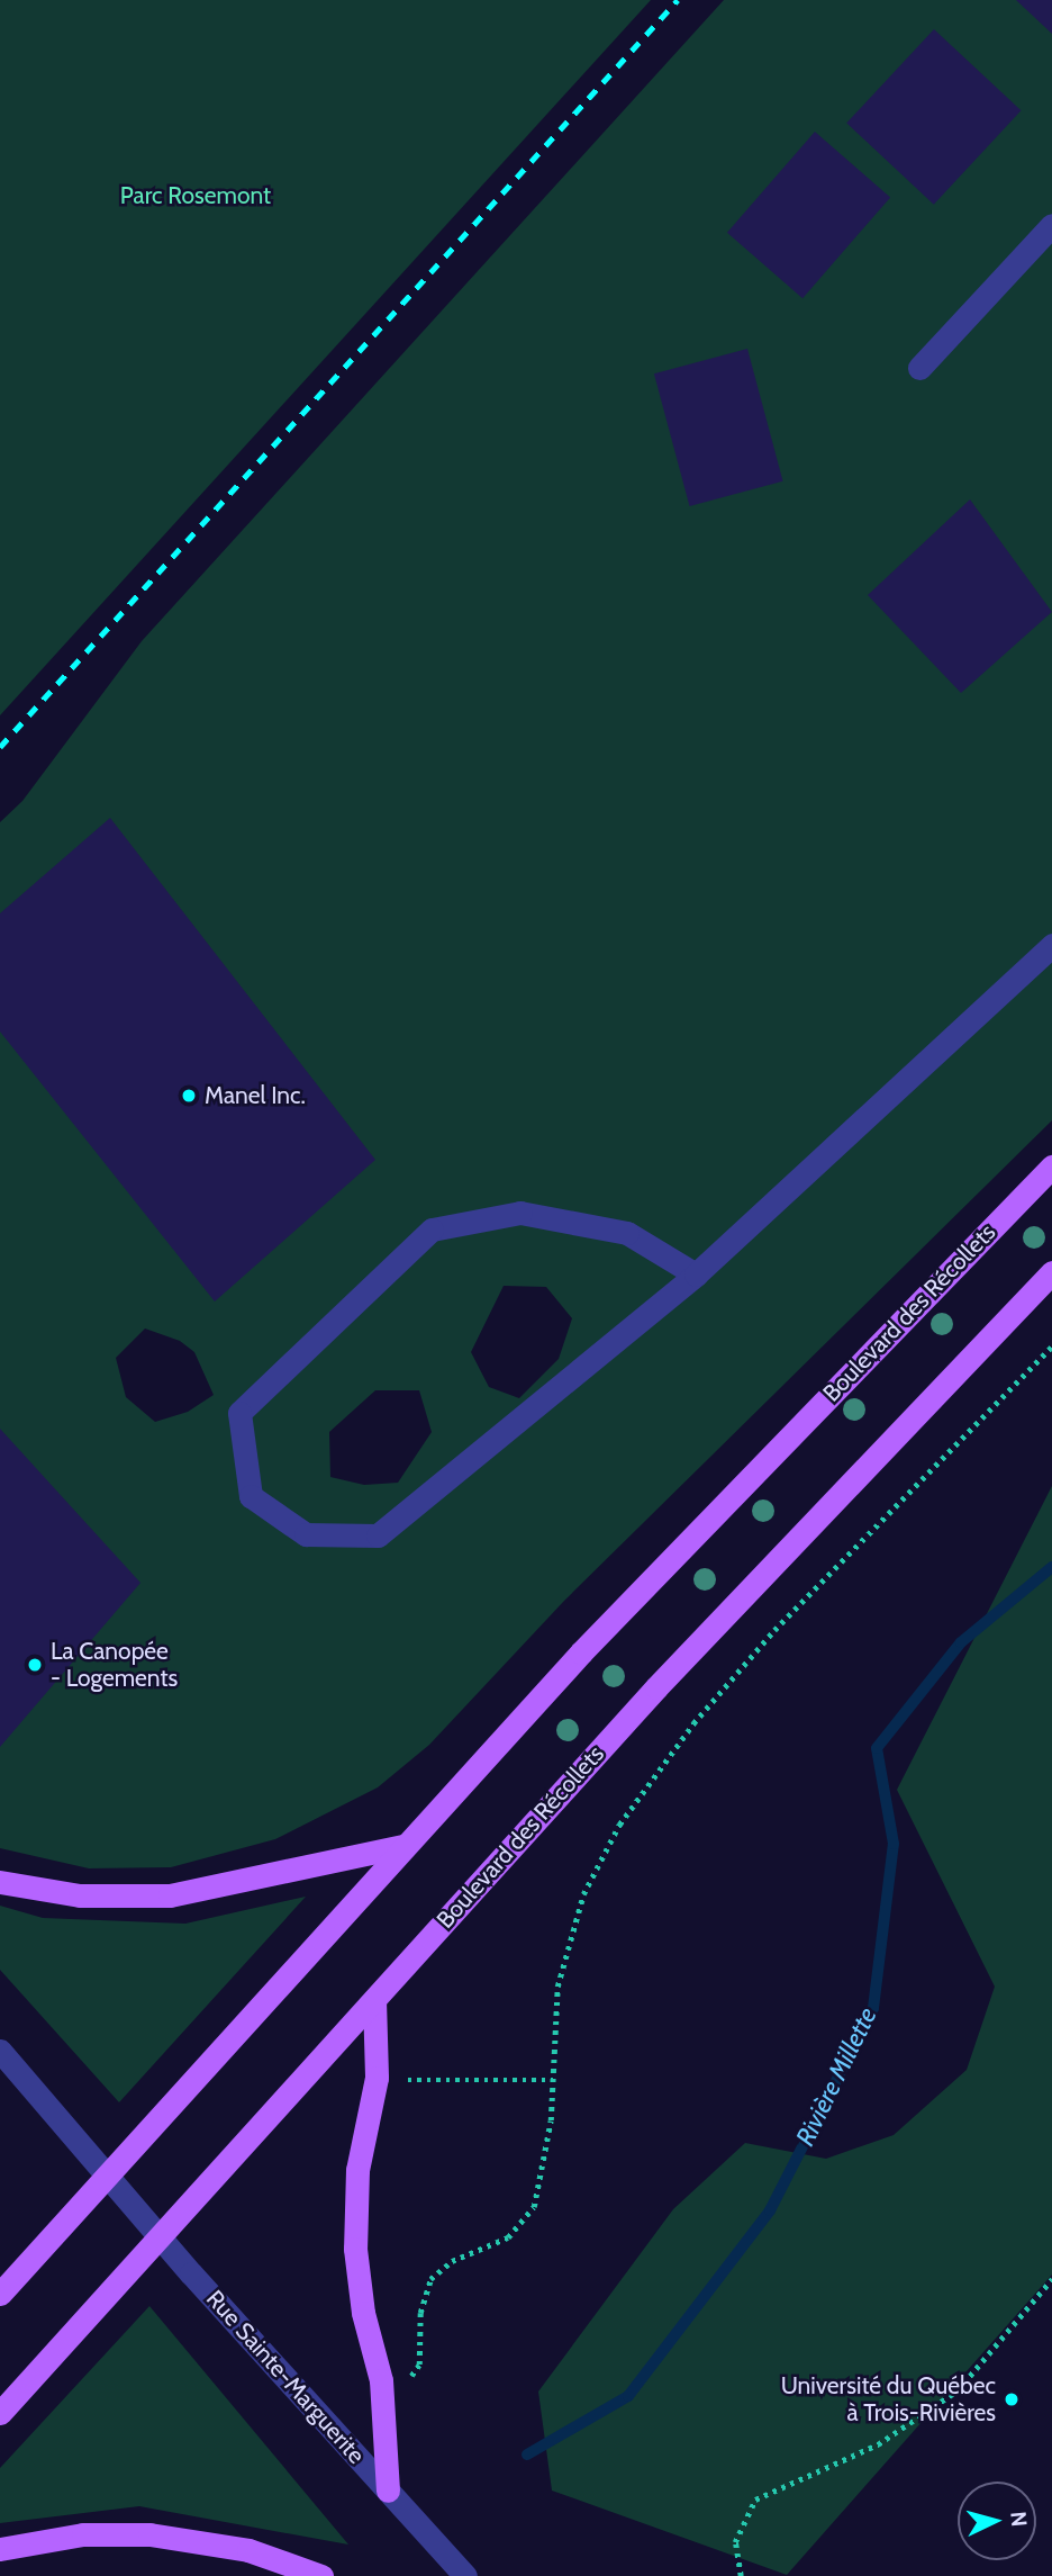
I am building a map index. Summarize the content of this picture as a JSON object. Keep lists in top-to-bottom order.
{
  "streets": {
    "main road": ["Boulevard des Récollets"],
    "street": ["Rue Sainte-Marguerite"]
  },
  "crossings": [
    ["Boulevard des Récollets", "Rue Sainte-Marguerite"]
  ],
  "water": ["Rivière Millette"],
  "parks": ["Parc Rosemont"],
  "places": ["Manel Inc.", "La Canopée - Logements", "Université du Québec à Trois-Rivières"],
  "north": "right"
}
